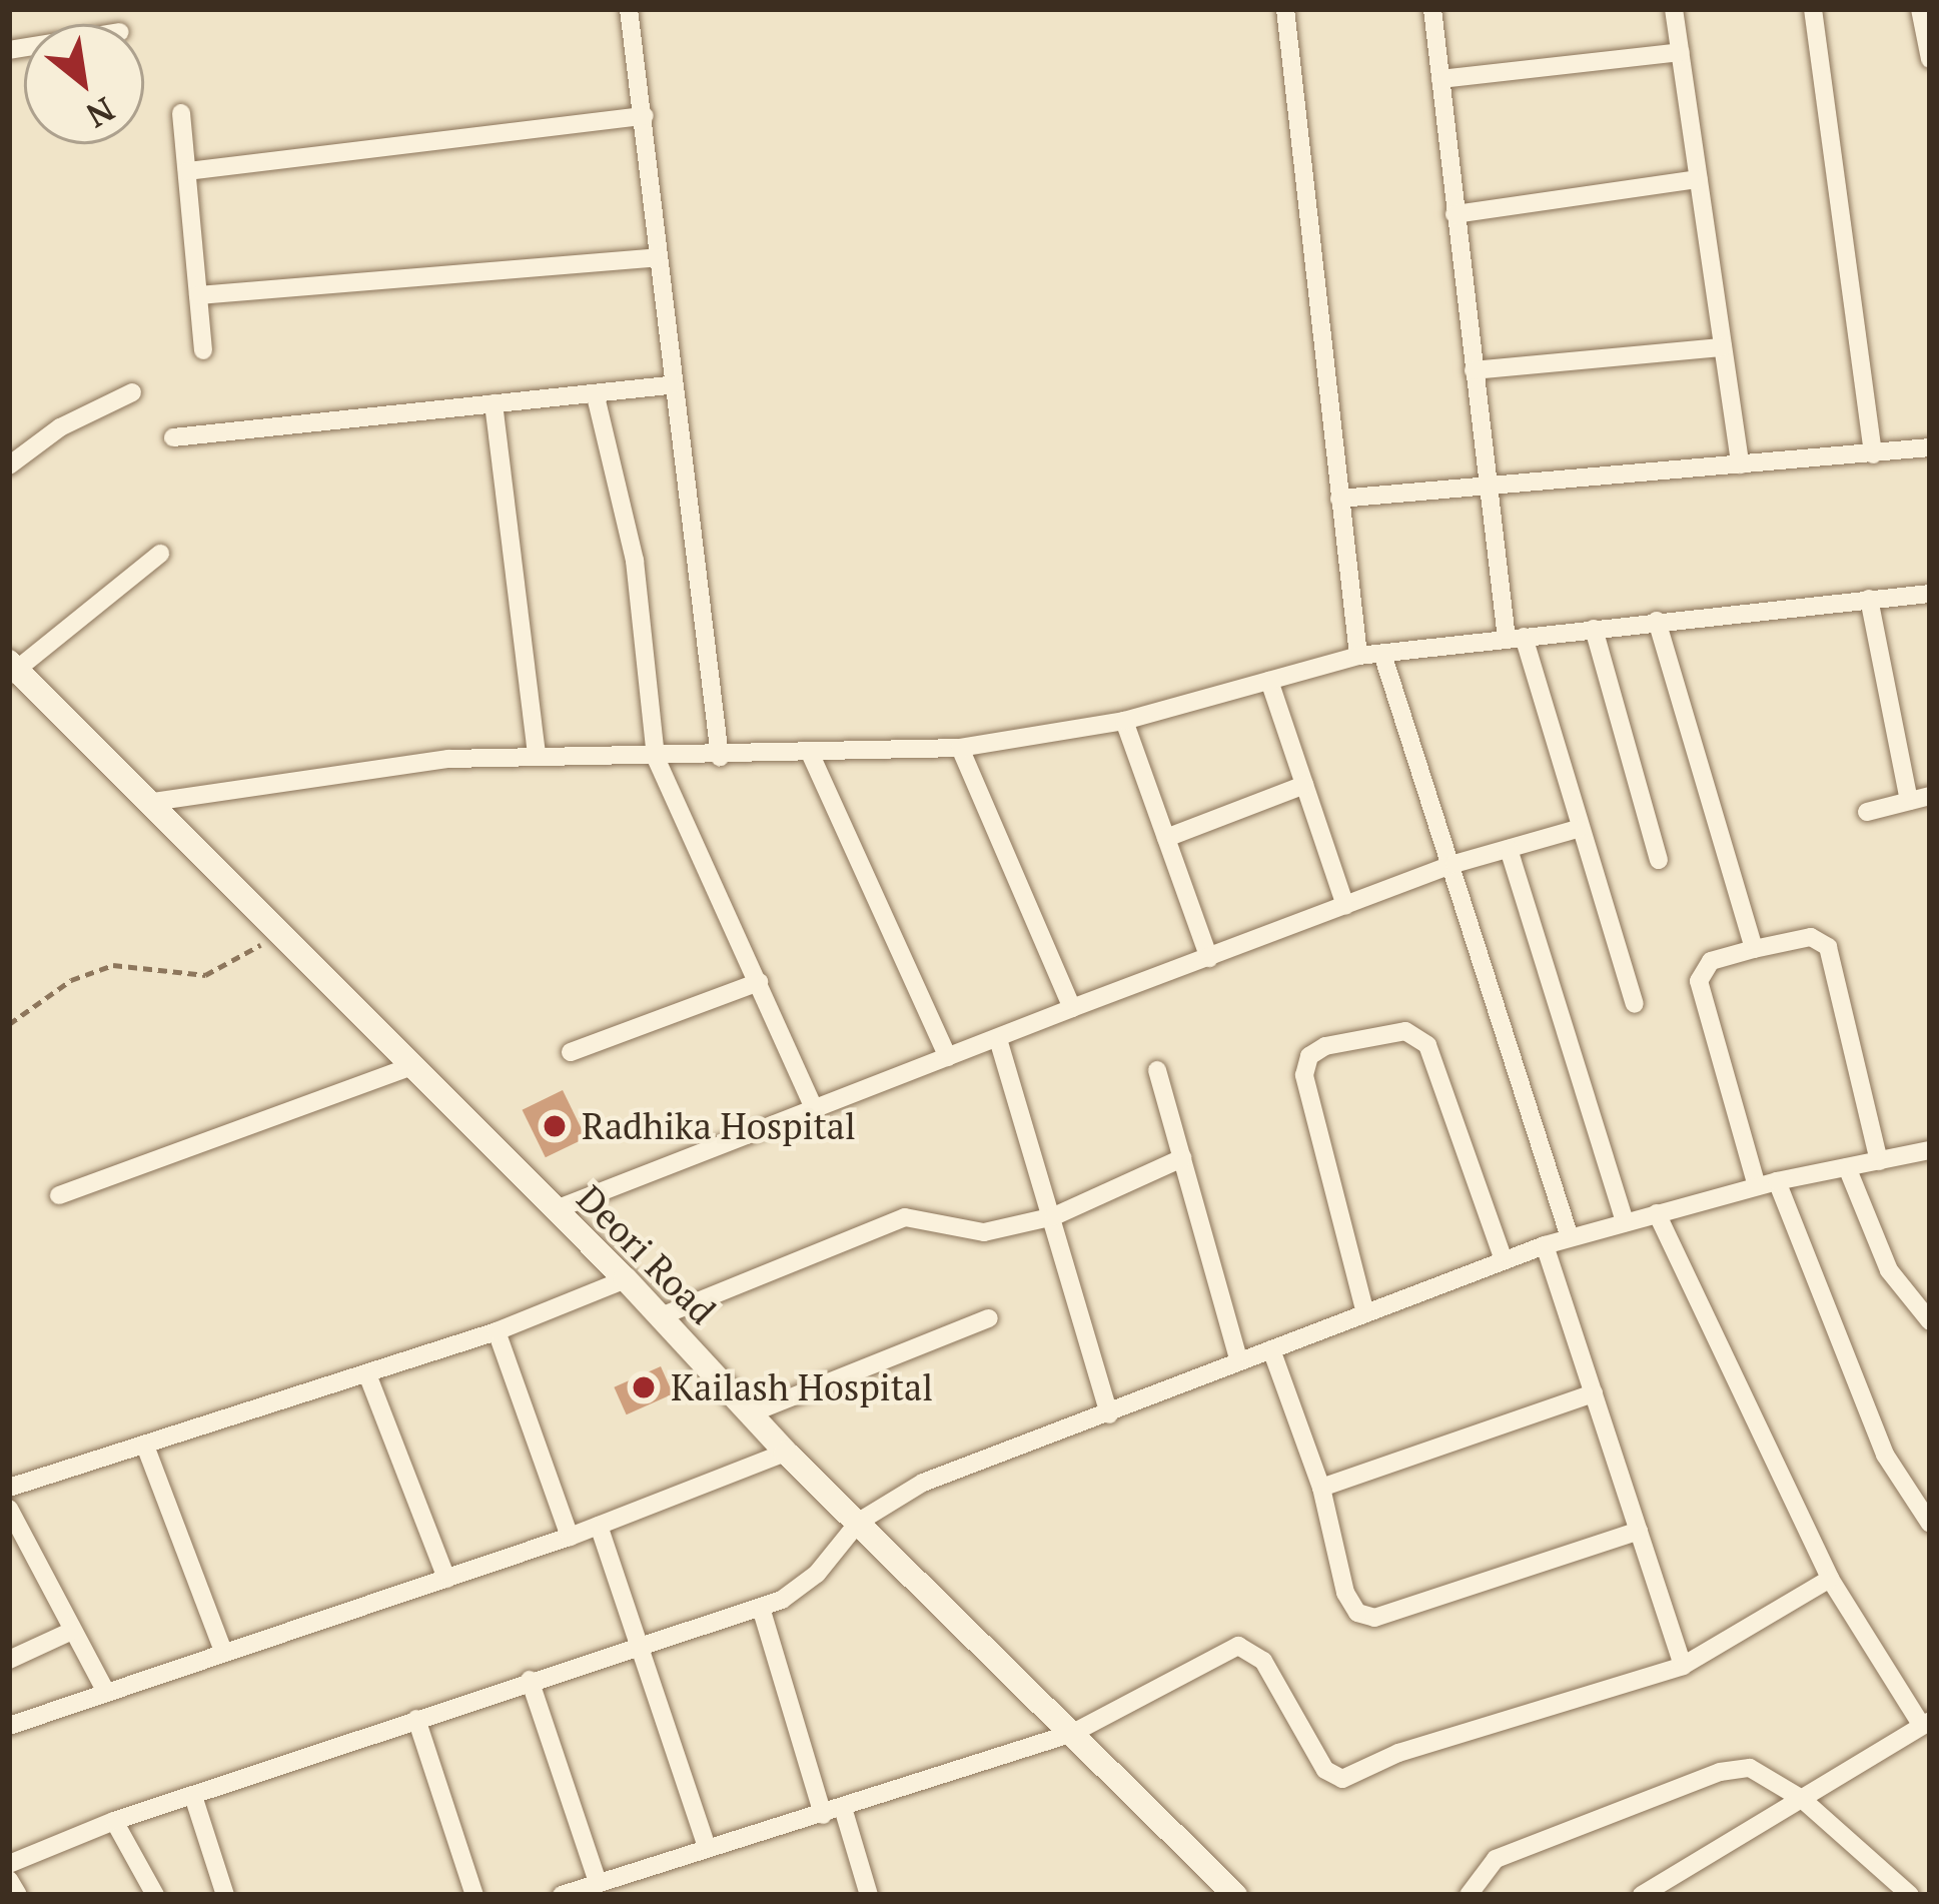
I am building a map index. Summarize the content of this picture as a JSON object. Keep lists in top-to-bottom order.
{
  "streets": {
    "street": ["Deori Road"]
  },
  "places": ["Radhika Hospital", "Kailash Hospital"],
  "north": "bottom right"
}
